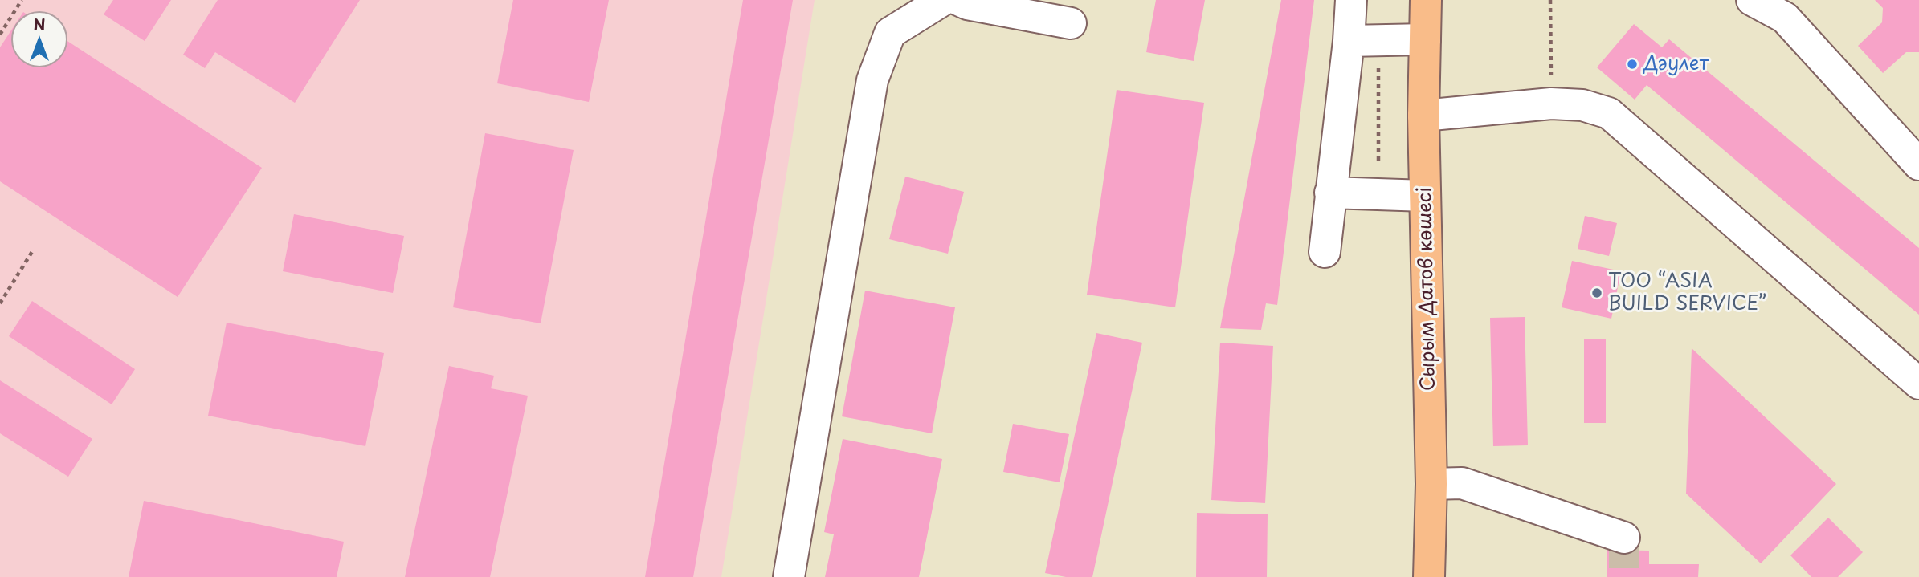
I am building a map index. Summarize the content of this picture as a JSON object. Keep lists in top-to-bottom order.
{
  "streets": {
    "main road": ["Сырым Датов көшесі"]
  },
  "places": ["Дәулет", "TOO “ASIA BUILD SERVICE”"],
  "north": "top"
}
